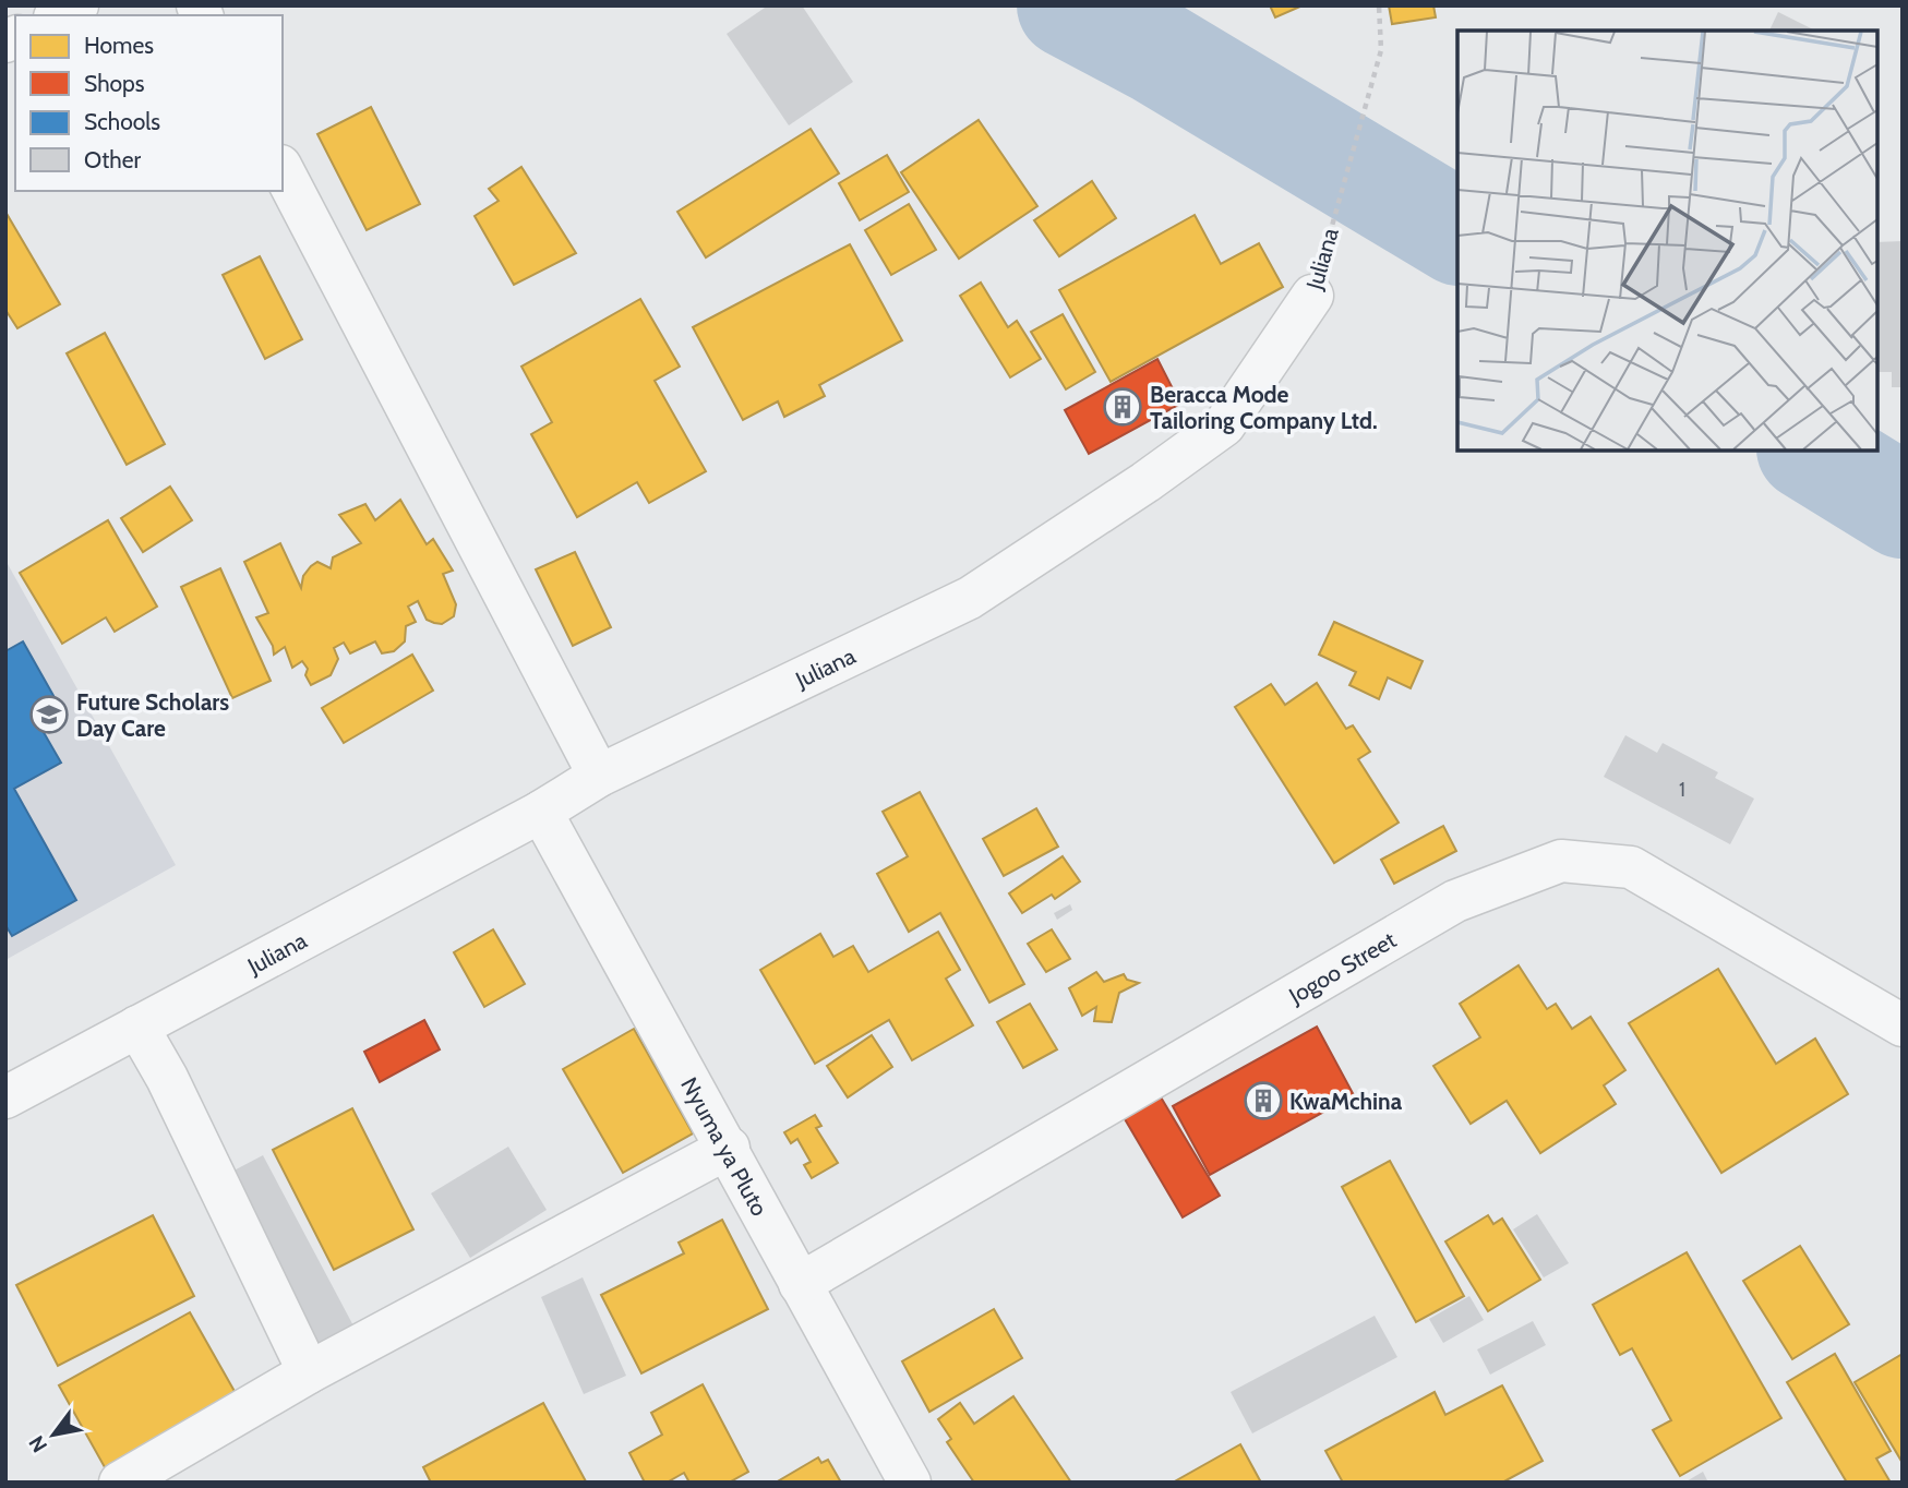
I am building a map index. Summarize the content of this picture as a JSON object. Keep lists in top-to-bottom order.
{
  "streets": {
    "street": ["Juliana", "Jogoo Street", "Nyuma ya Pluto"]
  },
  "crossings": [
    ["Juliana", "Nyuma ya Pluto"],
    ["Jogoo Street", "Nyuma ya Pluto"]
  ],
  "places": {
    "building": ["Beracca Mode Tailoring Company Ltd.", "KwaMchina"],
    "school or university": ["Future Scholars Day Care"]
  },
  "house_numbers": ["1"],
  "legend": [
    "Homes",
    "Shops",
    "Schools",
    "Other"
  ],
  "north": "bottom left"
}
